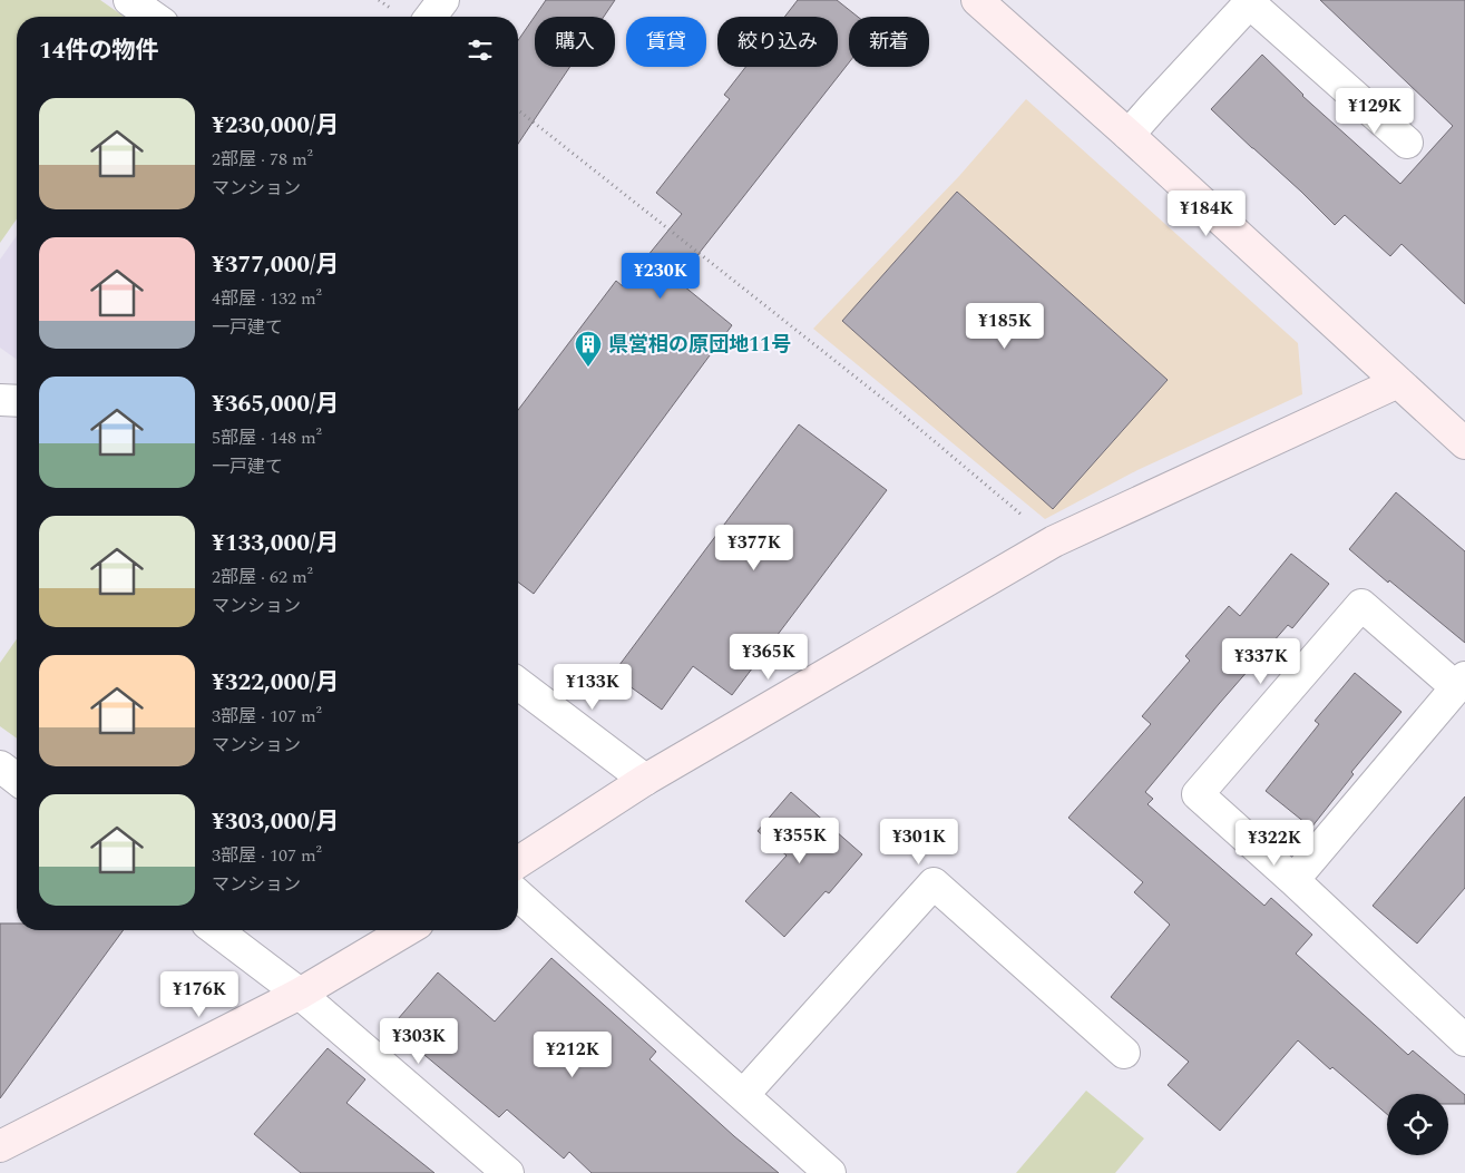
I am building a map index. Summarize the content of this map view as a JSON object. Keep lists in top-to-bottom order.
{
  "places": {
    "building": ["県営相の原団地11号"]
  },
  "page": {
    "chip": [
      "購入",
      "賃貸",
      "絞り込み",
      "新着"
    ],
    "heading": "14件の物件",
    "list": [
      {
        "name": "¥230,000/月",
        "note": "2部屋 · 78 m² · マンション"
      },
      {
        "name": "¥377,000/月",
        "note": "4部屋 · 132 m² · 一戸建て"
      },
      {
        "name": "¥365,000/月",
        "note": "5部屋 · 148 m² · 一戸建て"
      },
      {
        "name": "¥133,000/月",
        "note": "2部屋 · 62 m² · マンション"
      },
      {
        "name": "¥322,000/月",
        "note": "3部屋 · 107 m² · マンション"
      },
      {
        "name": "¥303,000/月",
        "note": "3部屋 · 107 m² · マンション"
      }
    ],
    "price": [
      "¥129K",
      "¥184K",
      "¥230K",
      "¥185K",
      "¥377K",
      "¥365K",
      "¥337K",
      "¥133K",
      "¥355K",
      "¥301K",
      "¥322K",
      "¥176K",
      "¥303K",
      "¥212K"
    ]
  }
}
